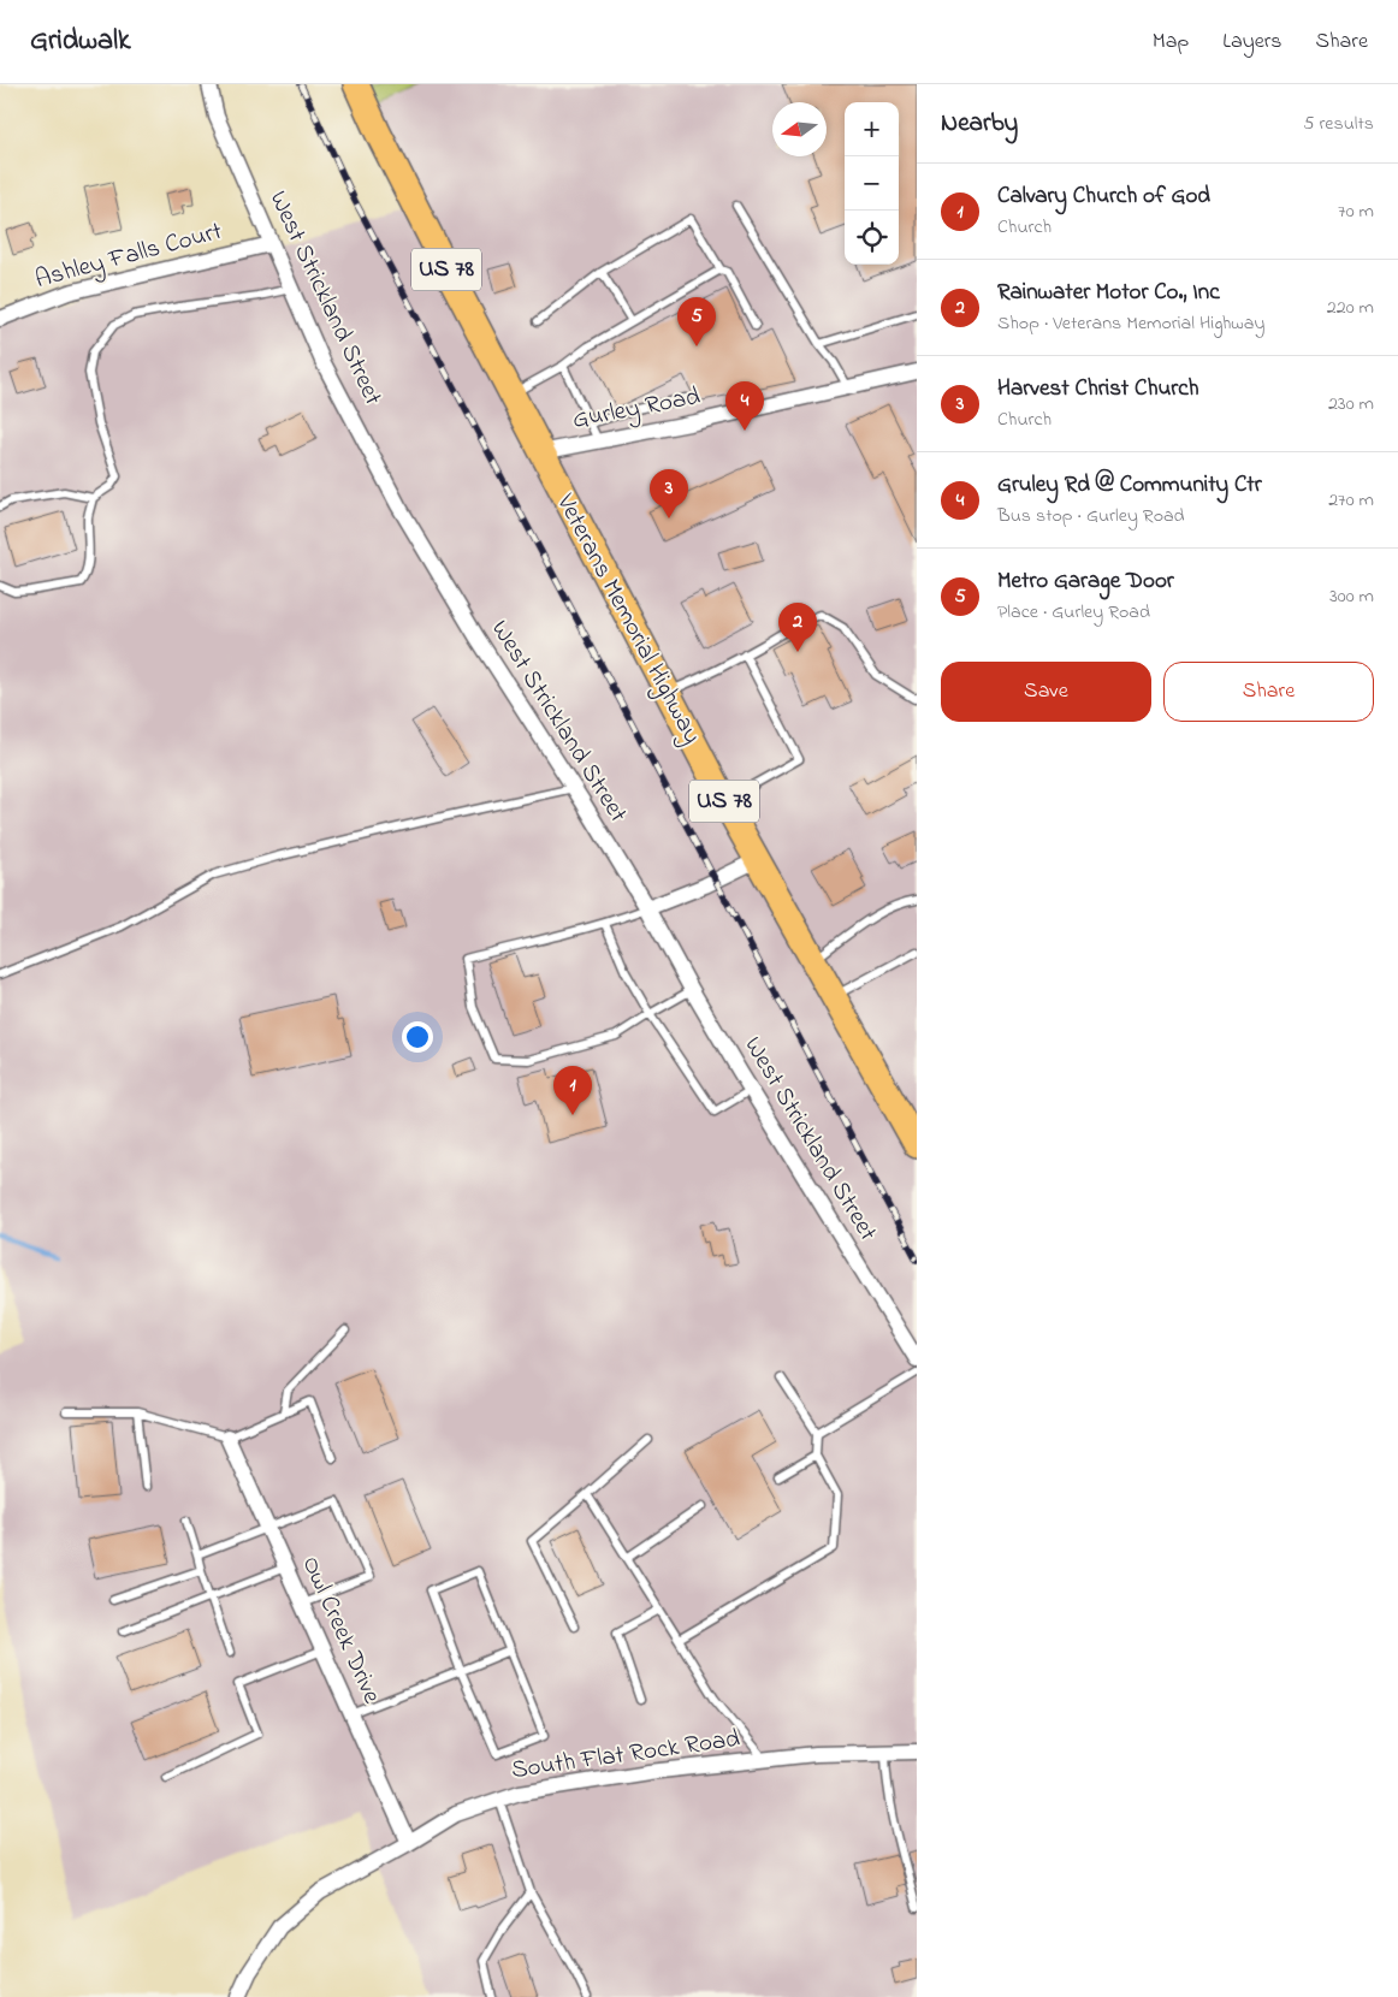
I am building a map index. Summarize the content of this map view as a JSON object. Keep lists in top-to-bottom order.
{
  "streets": {
    "main road": ["US 78", "Veterans Memorial Highway"],
    "street": [
      "Ashley Falls Court",
      "West Strickland Street",
      "Gurley Road",
      "Owl Creek Drive",
      "South Flat Rock Road"
    ]
  },
  "crossings": [
    ["Ashley Falls Court", "West Strickland Street"],
    ["Gurley Road", "Veterans Memorial Highway"],
    ["Owl Creek Drive", "South Flat Rock Road"]
  ],
  "north": "left",
  "page": {
    "header": "Gridwalk",
    "nav": ["Map", "Layers", "Share"],
    "heading": ["Nearby", "5 results"],
    "map_buttons": ["+", "−"],
    "list": [
      {
        "mark": "1",
        "name": "Calvary Church of God",
        "note": "Church",
        "value": "70 m"
      },
      {
        "mark": "2",
        "name": "Rainwater Motor Co., Inc",
        "note": "Shop · Veterans Memorial Highway",
        "value": "220 m"
      },
      {
        "mark": "3",
        "name": "Harvest Christ Church",
        "note": "Church",
        "value": "230 m"
      },
      {
        "mark": "4",
        "name": "Gruley Rd @ Community Ctr",
        "note": "Bus stop · Gurley Road",
        "value": "270 m"
      },
      {
        "mark": "5",
        "name": "Metro Garage Door",
        "note": "Place · Gurley Road",
        "value": "300 m"
      }
    ],
    "pins": [
      "5",
      "4",
      "3",
      "2",
      "1"
    ],
    "buttons": ["Save", "Share"]
  }
}
